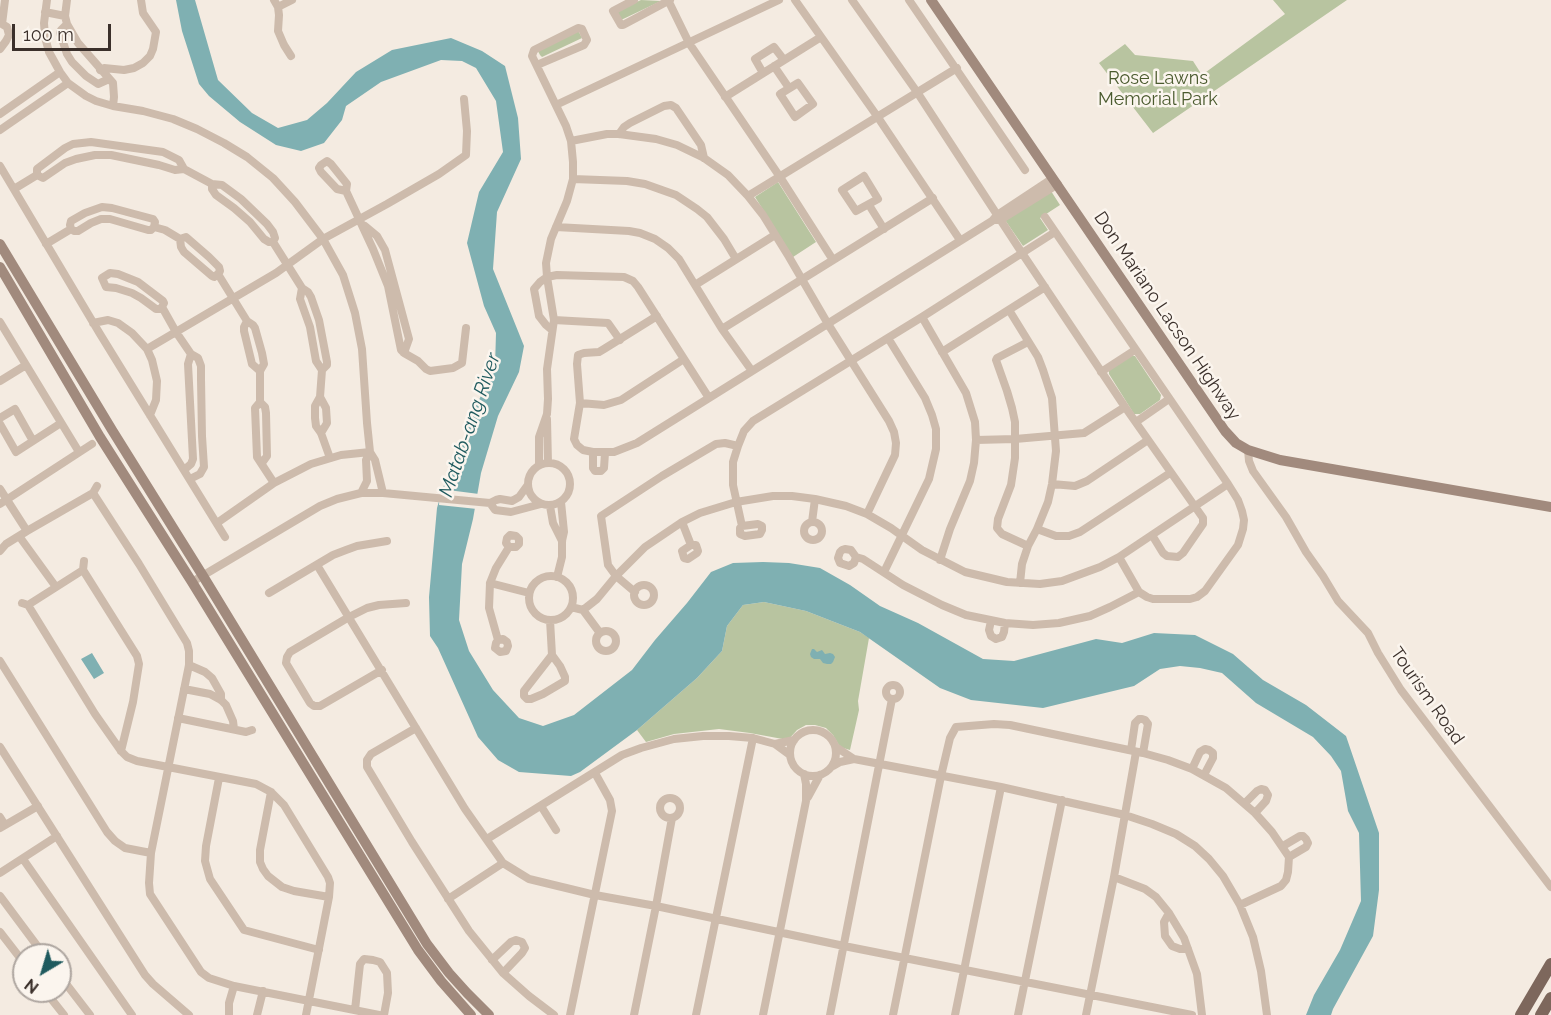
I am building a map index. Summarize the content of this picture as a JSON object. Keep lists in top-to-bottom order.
{
  "streets": {
    "street": ["Don Mariano Lacson Highway", "Tourism Road"]
  },
  "crossings": [
    ["Don Mariano Lacson Highway", "Tourism Road"]
  ],
  "water": ["Matab-ang River"],
  "parks": ["Rose Lawns Memorial Park"],
  "scale_bar": "100 m",
  "north": "bottom left"
}
